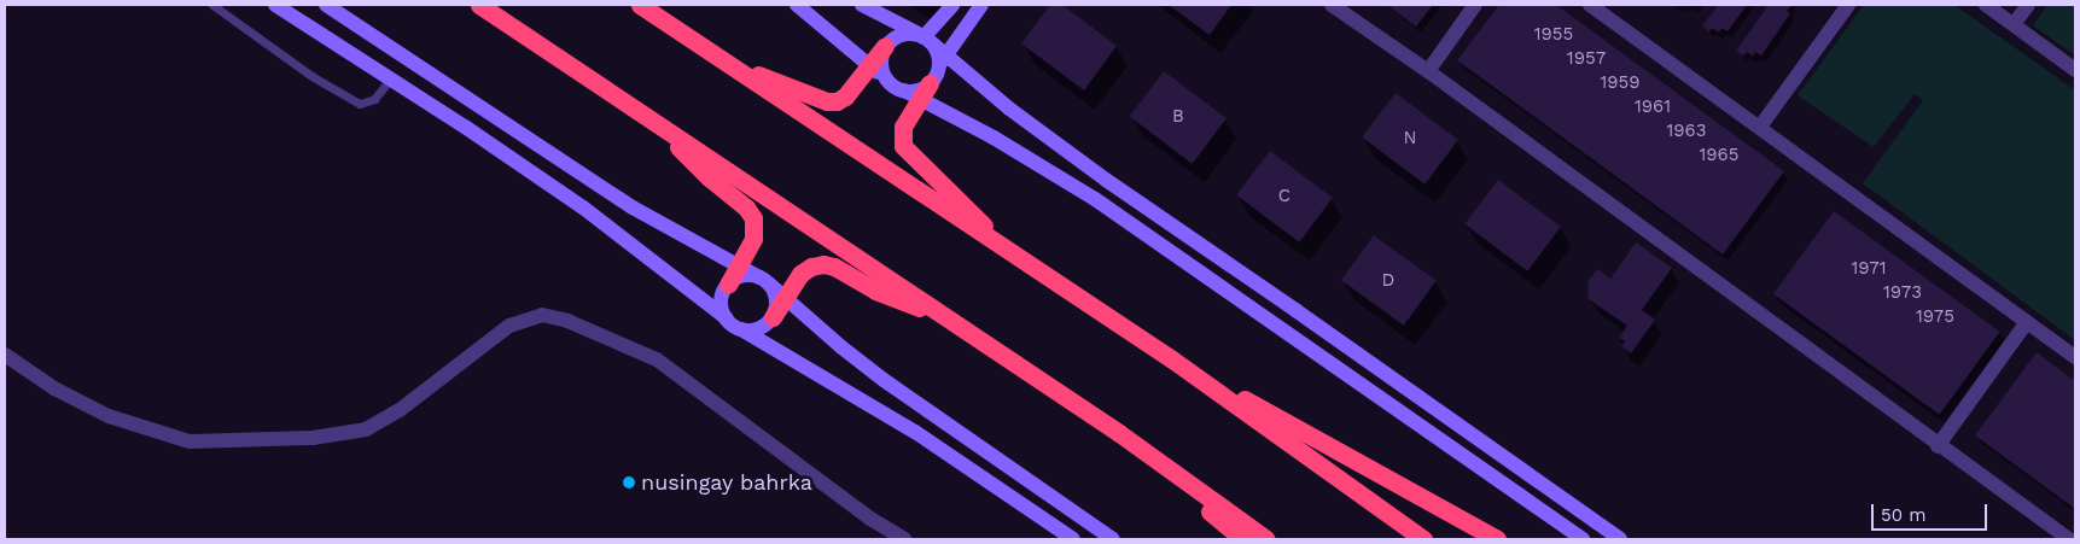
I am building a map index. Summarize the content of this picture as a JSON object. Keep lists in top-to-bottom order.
{
  "places": ["nusingay bahrka"],
  "house_numbers": [
    "1955",
    "1957",
    "1959",
    "1961",
    "B",
    "1963",
    "N",
    "1965",
    "C",
    "1971",
    "D",
    "1973",
    "1975"
  ],
  "scale_bar": "50 m"
}
